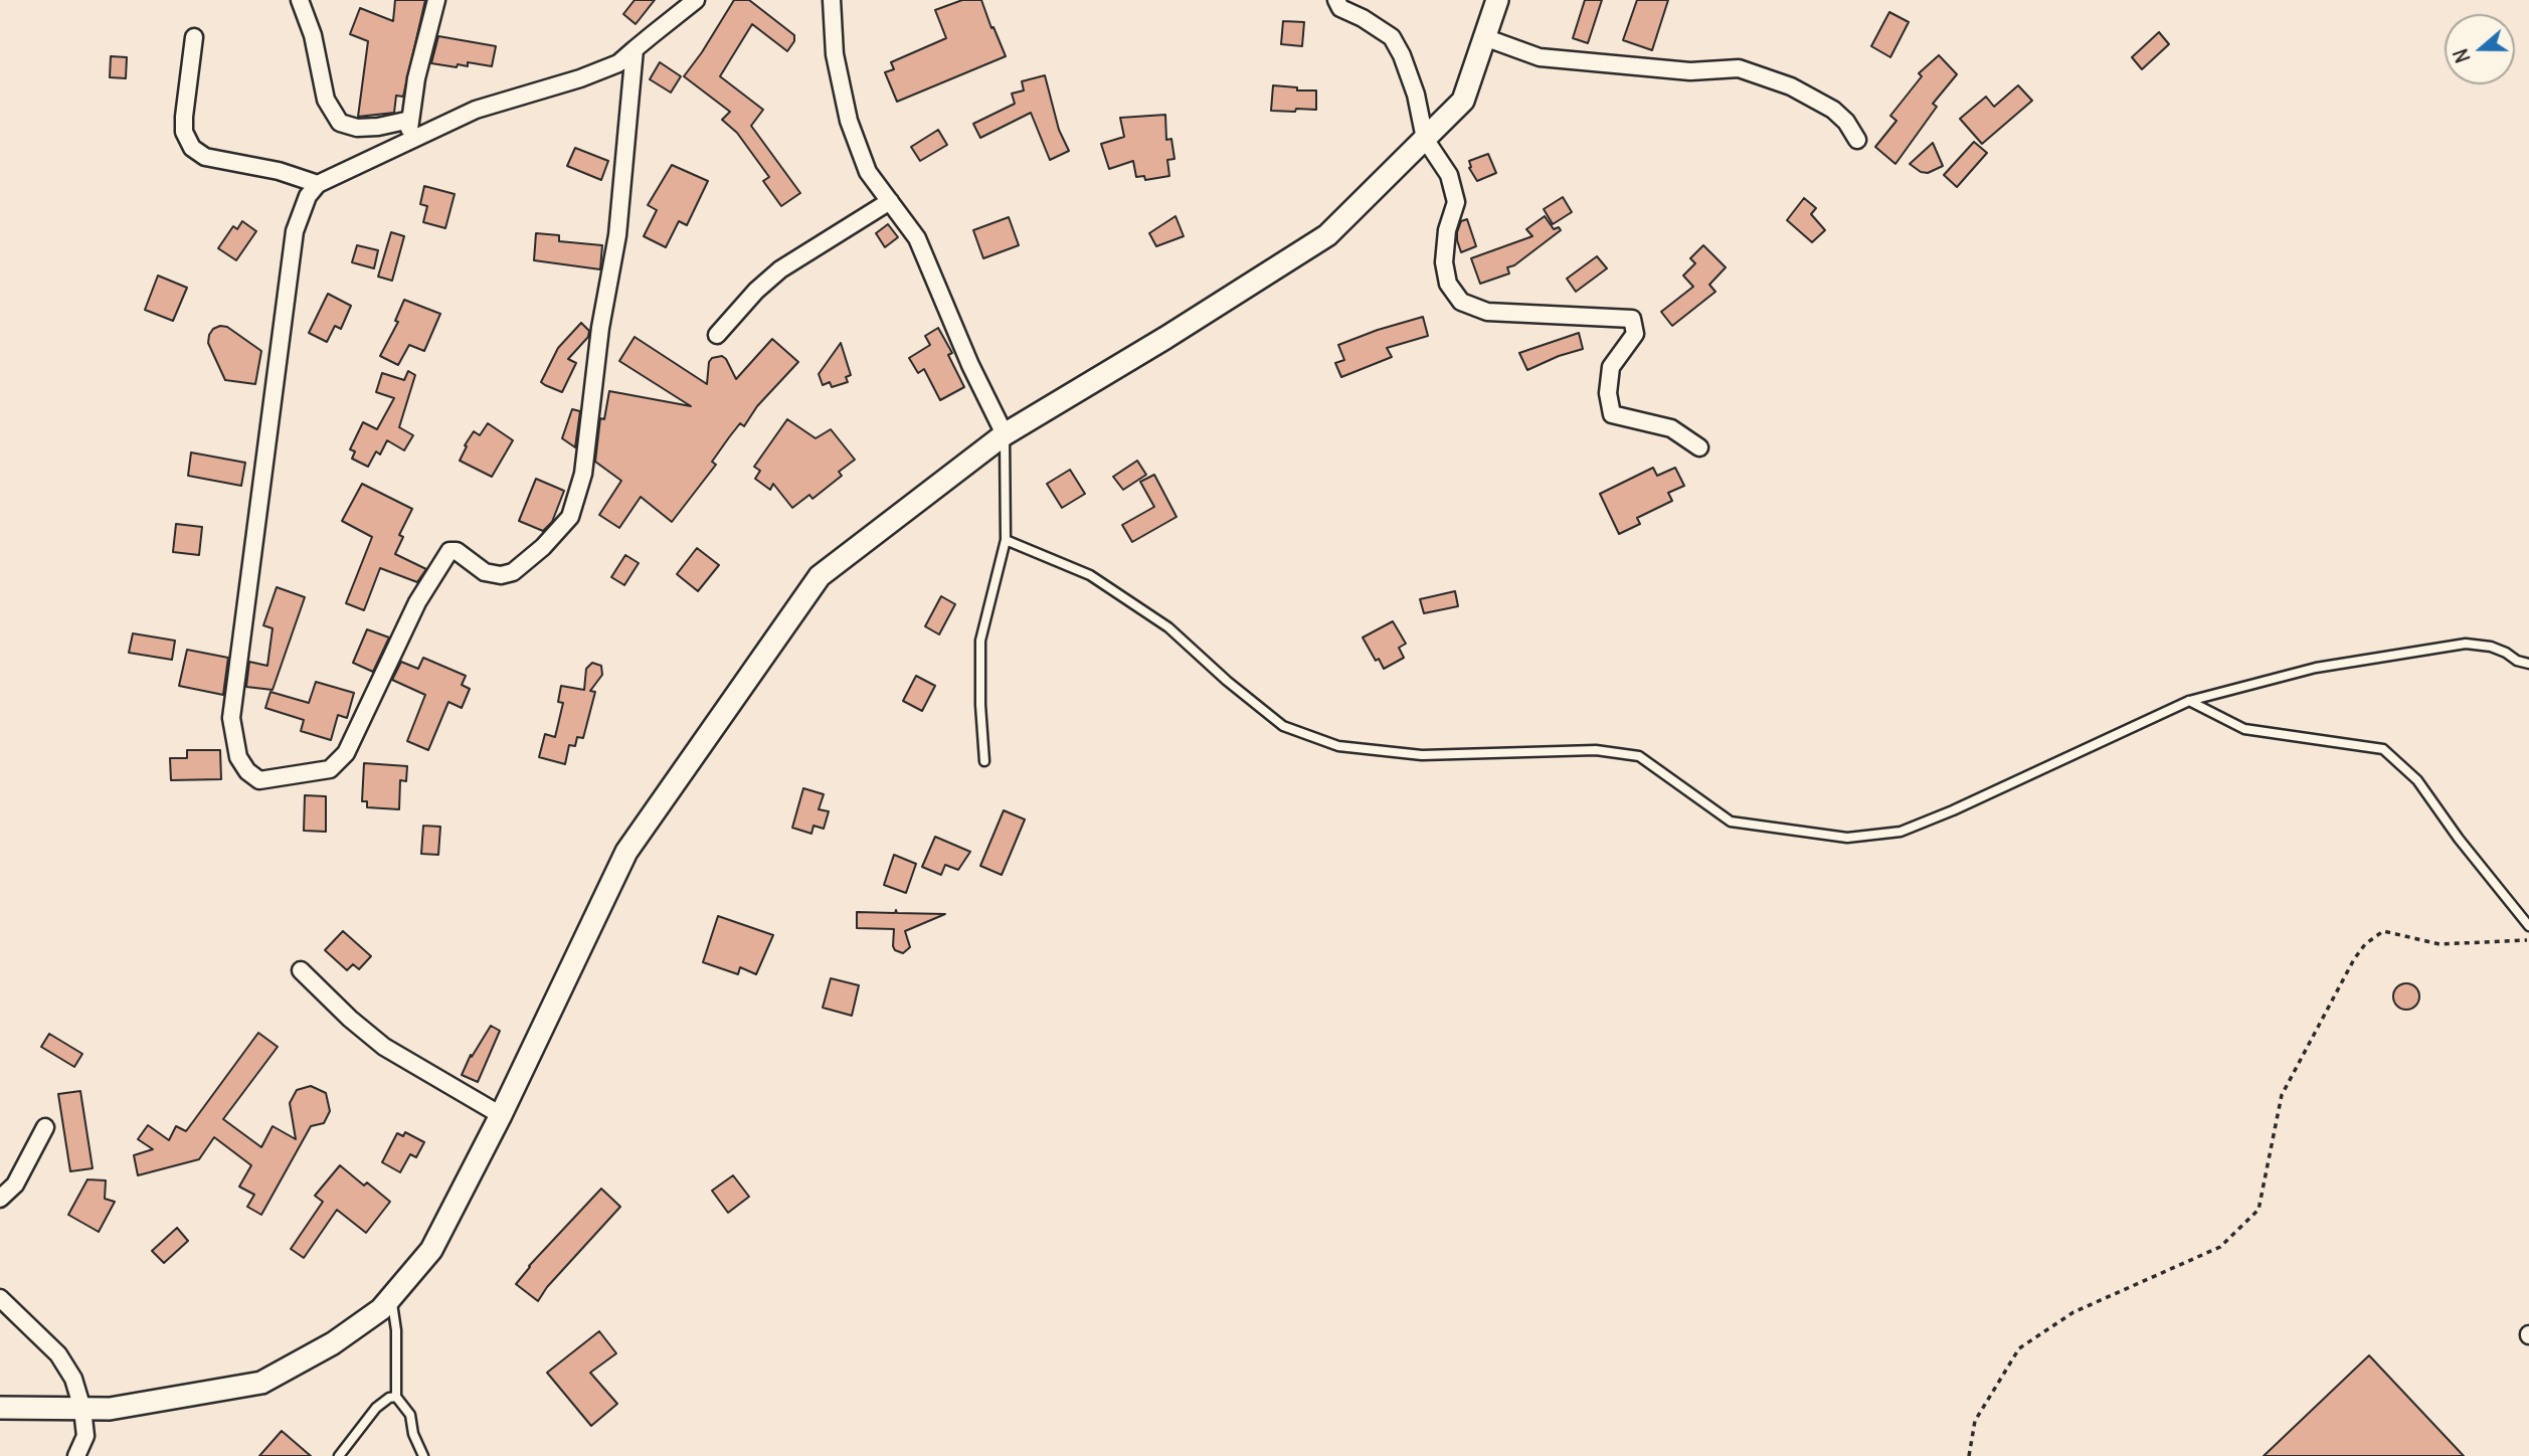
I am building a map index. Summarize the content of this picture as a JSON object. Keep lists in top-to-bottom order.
{
  "north": "left"
}
